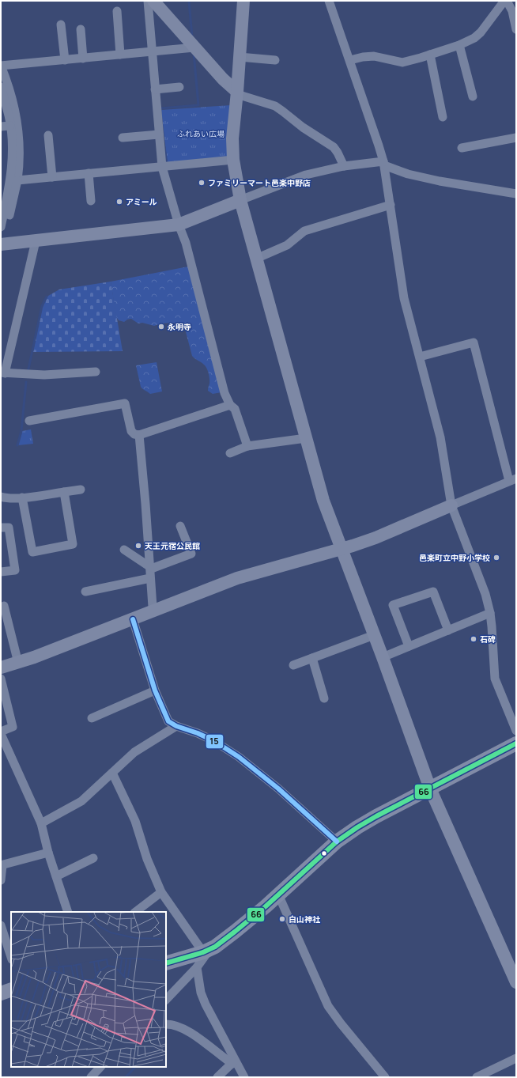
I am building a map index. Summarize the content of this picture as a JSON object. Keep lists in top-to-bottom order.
{
  "parks": ["ふれあい広場"],
  "places": [
    "ファミリーマート邑楽中野店",
    "アミール",
    "永明寺",
    "天王元宿公民館",
    "邑楽町立中野小学校",
    "石碑",
    "白山神社"
  ],
  "lines": ["transit line 15", "transit line 66"]
}
